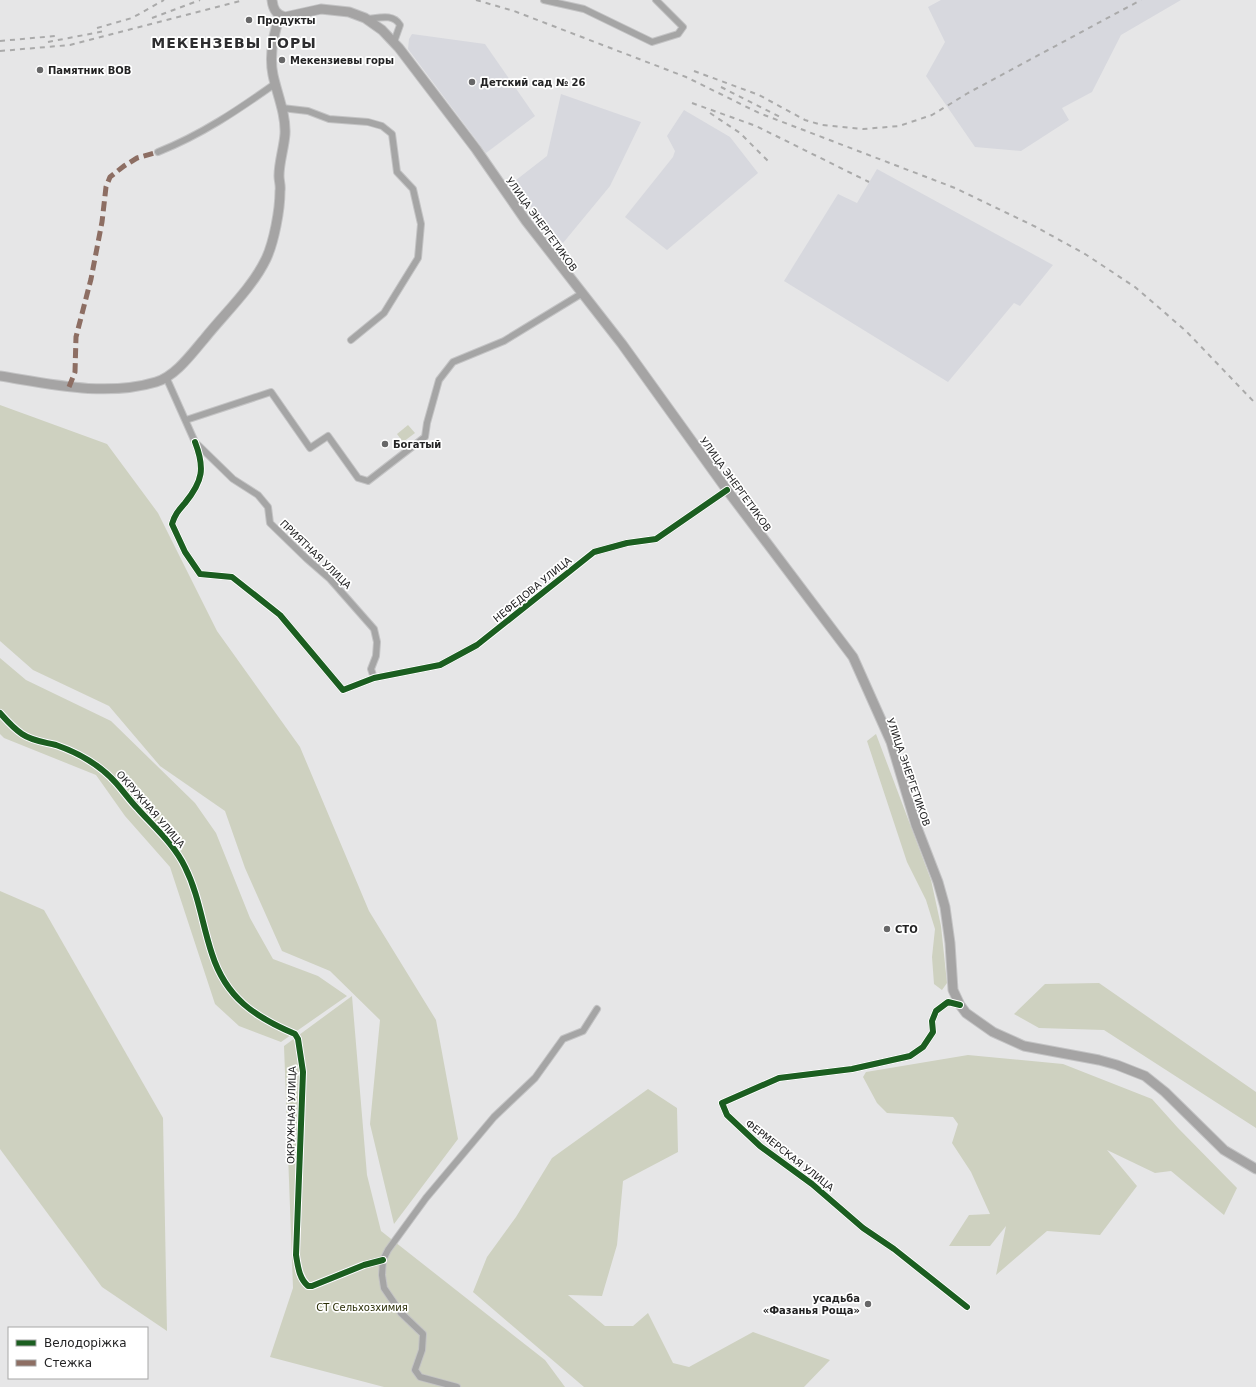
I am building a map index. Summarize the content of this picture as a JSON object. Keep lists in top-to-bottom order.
{
  "streets": {
    "main road": ["УЛИЦА ЭНЕРГЕТИКОВ"],
    "street": [
      "ПРИЯТНАЯ УЛИЦА",
      "НЕФЕДОВА УЛИЦА",
      "ОКРУЖНАЯ УЛИЦА",
      "ФЕРМЕРСКАЯ УЛИЦА"
    ]
  },
  "crossings": [
    ["УЛИЦА ЭНЕРГЕТИКОВ", "НЕФЕДОВА УЛИЦА"],
    ["УЛИЦА ЭНЕРГЕТИКОВ", "ФЕРМЕРСКАЯ УЛИЦА"],
    ["ПРИЯТНАЯ УЛИЦА", "НЕФЕДОВА УЛИЦА"]
  ],
  "districts": ["МЕКЕНЗЕВЫ ГОРЫ"],
  "parks": ["СТ Сельхозхимия"],
  "places": [
    "Продукты",
    "Мекензиевы горы",
    "Памятник ВОВ",
    "Детский сад № 26",
    "Богатый",
    "СТО",
    "усадьба «Фазанья Роща»"
  ],
  "legend": ["Велодоріжка", "Стежка"]
}
